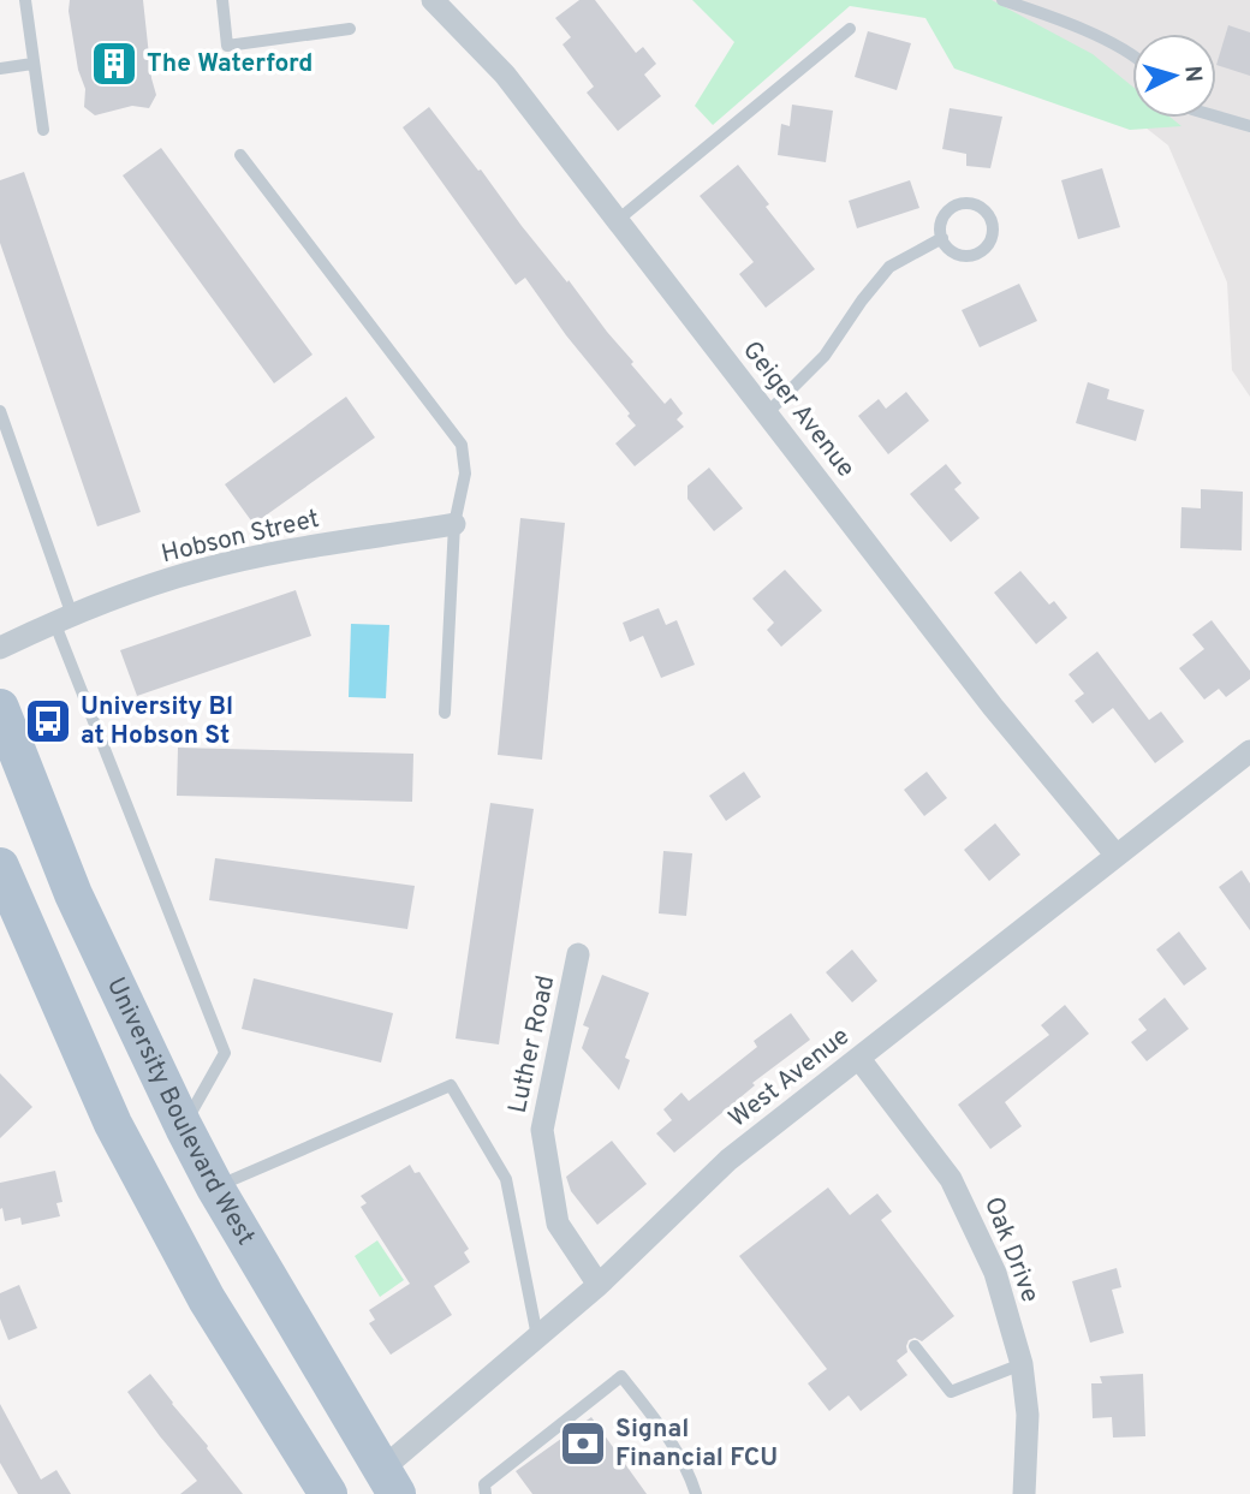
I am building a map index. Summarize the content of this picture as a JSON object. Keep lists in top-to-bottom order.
{
  "streets": {
    "main road": ["University Boulevard West"],
    "street": [
      "Geiger Avenue",
      "Hobson Street",
      "Luther Road",
      "West Avenue",
      "Oak Drive"
    ]
  },
  "crossings": [
    ["Geiger Avenue", "West Avenue"],
    ["Luther Road", "West Avenue"],
    ["West Avenue", "University Boulevard West"],
    ["West Avenue", "Oak Drive"]
  ],
  "places": {
    "building": ["The Waterford"],
    "bus stop": ["University Bl at Hobson St"],
    "bank": ["Signal Financial FCU"]
  },
  "north": "right"
}
